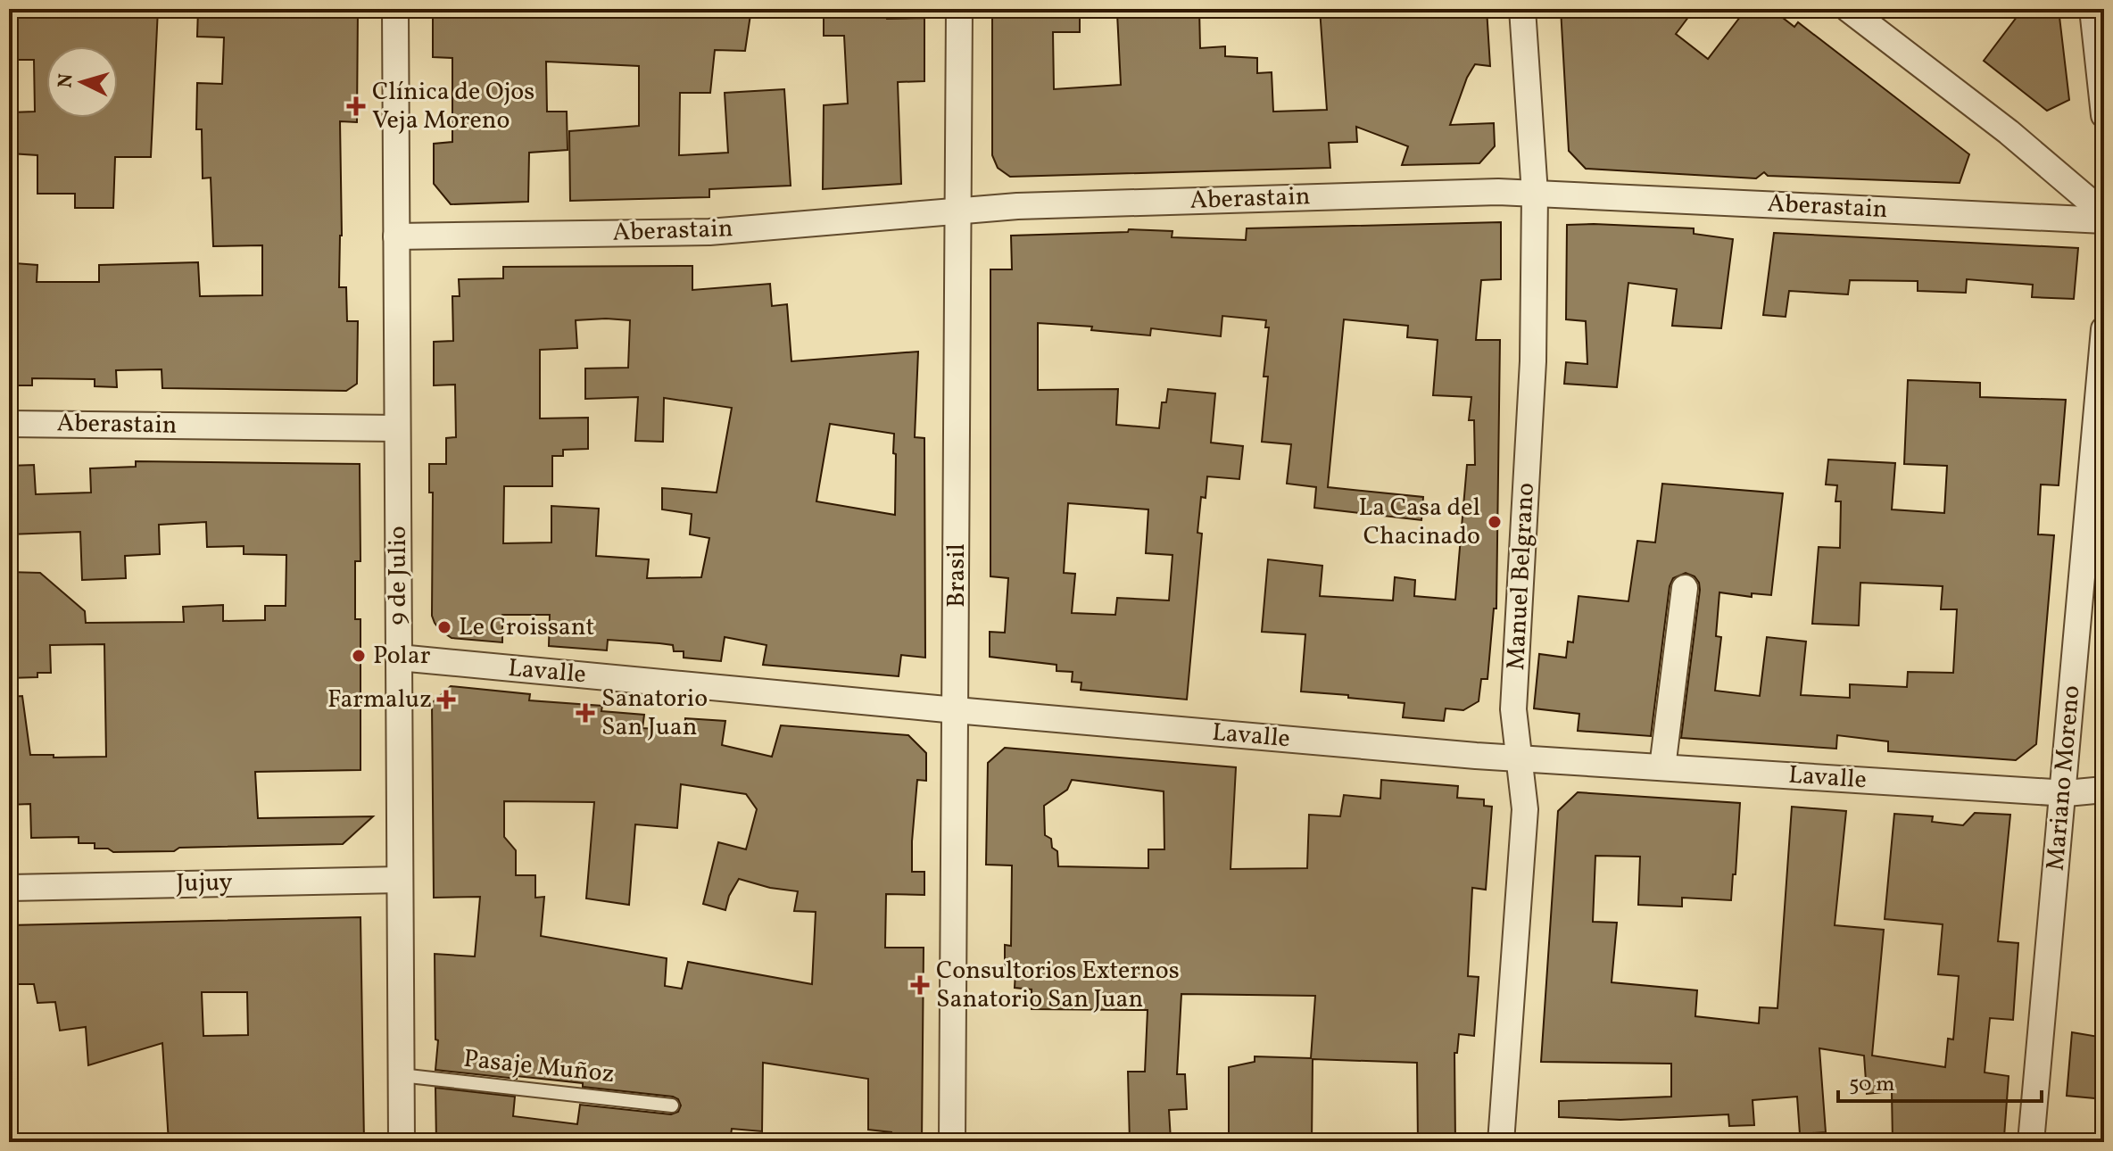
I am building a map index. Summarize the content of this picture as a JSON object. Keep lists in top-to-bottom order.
{
  "streets": {
    "street": [
      "Aberastain",
      "9 de Julio",
      "Brasil",
      "Manuel Belgrano",
      "Lavalle",
      "Mariano Moreno",
      "Jujuy"
    ],
    "lane": ["Pasaje Muñoz"]
  },
  "crossings": [
    ["Aberastain", "9 de Julio"],
    ["Aberastain", "Brasil"],
    ["Aberastain", "Manuel Belgrano"],
    ["9 de Julio", "Lavalle"],
    ["9 de Julio", "Jujuy"],
    ["9 de Julio", "Pasaje Muñoz"],
    ["Brasil", "Lavalle"],
    ["Manuel Belgrano", "Lavalle"],
    ["Lavalle", "Mariano Moreno"]
  ],
  "places": {
    "health": [
      "Clínica de Ojos Veja Moreno",
      "Farmaluz",
      "Sanatorio San Juan",
      "Consultorios Externos Sanatorio San Juan"
    ],
    "other": ["La Casa del Chacinado", "Le Croissant", "Polar"]
  },
  "scale_bar": "50 m",
  "north": "left"
}
